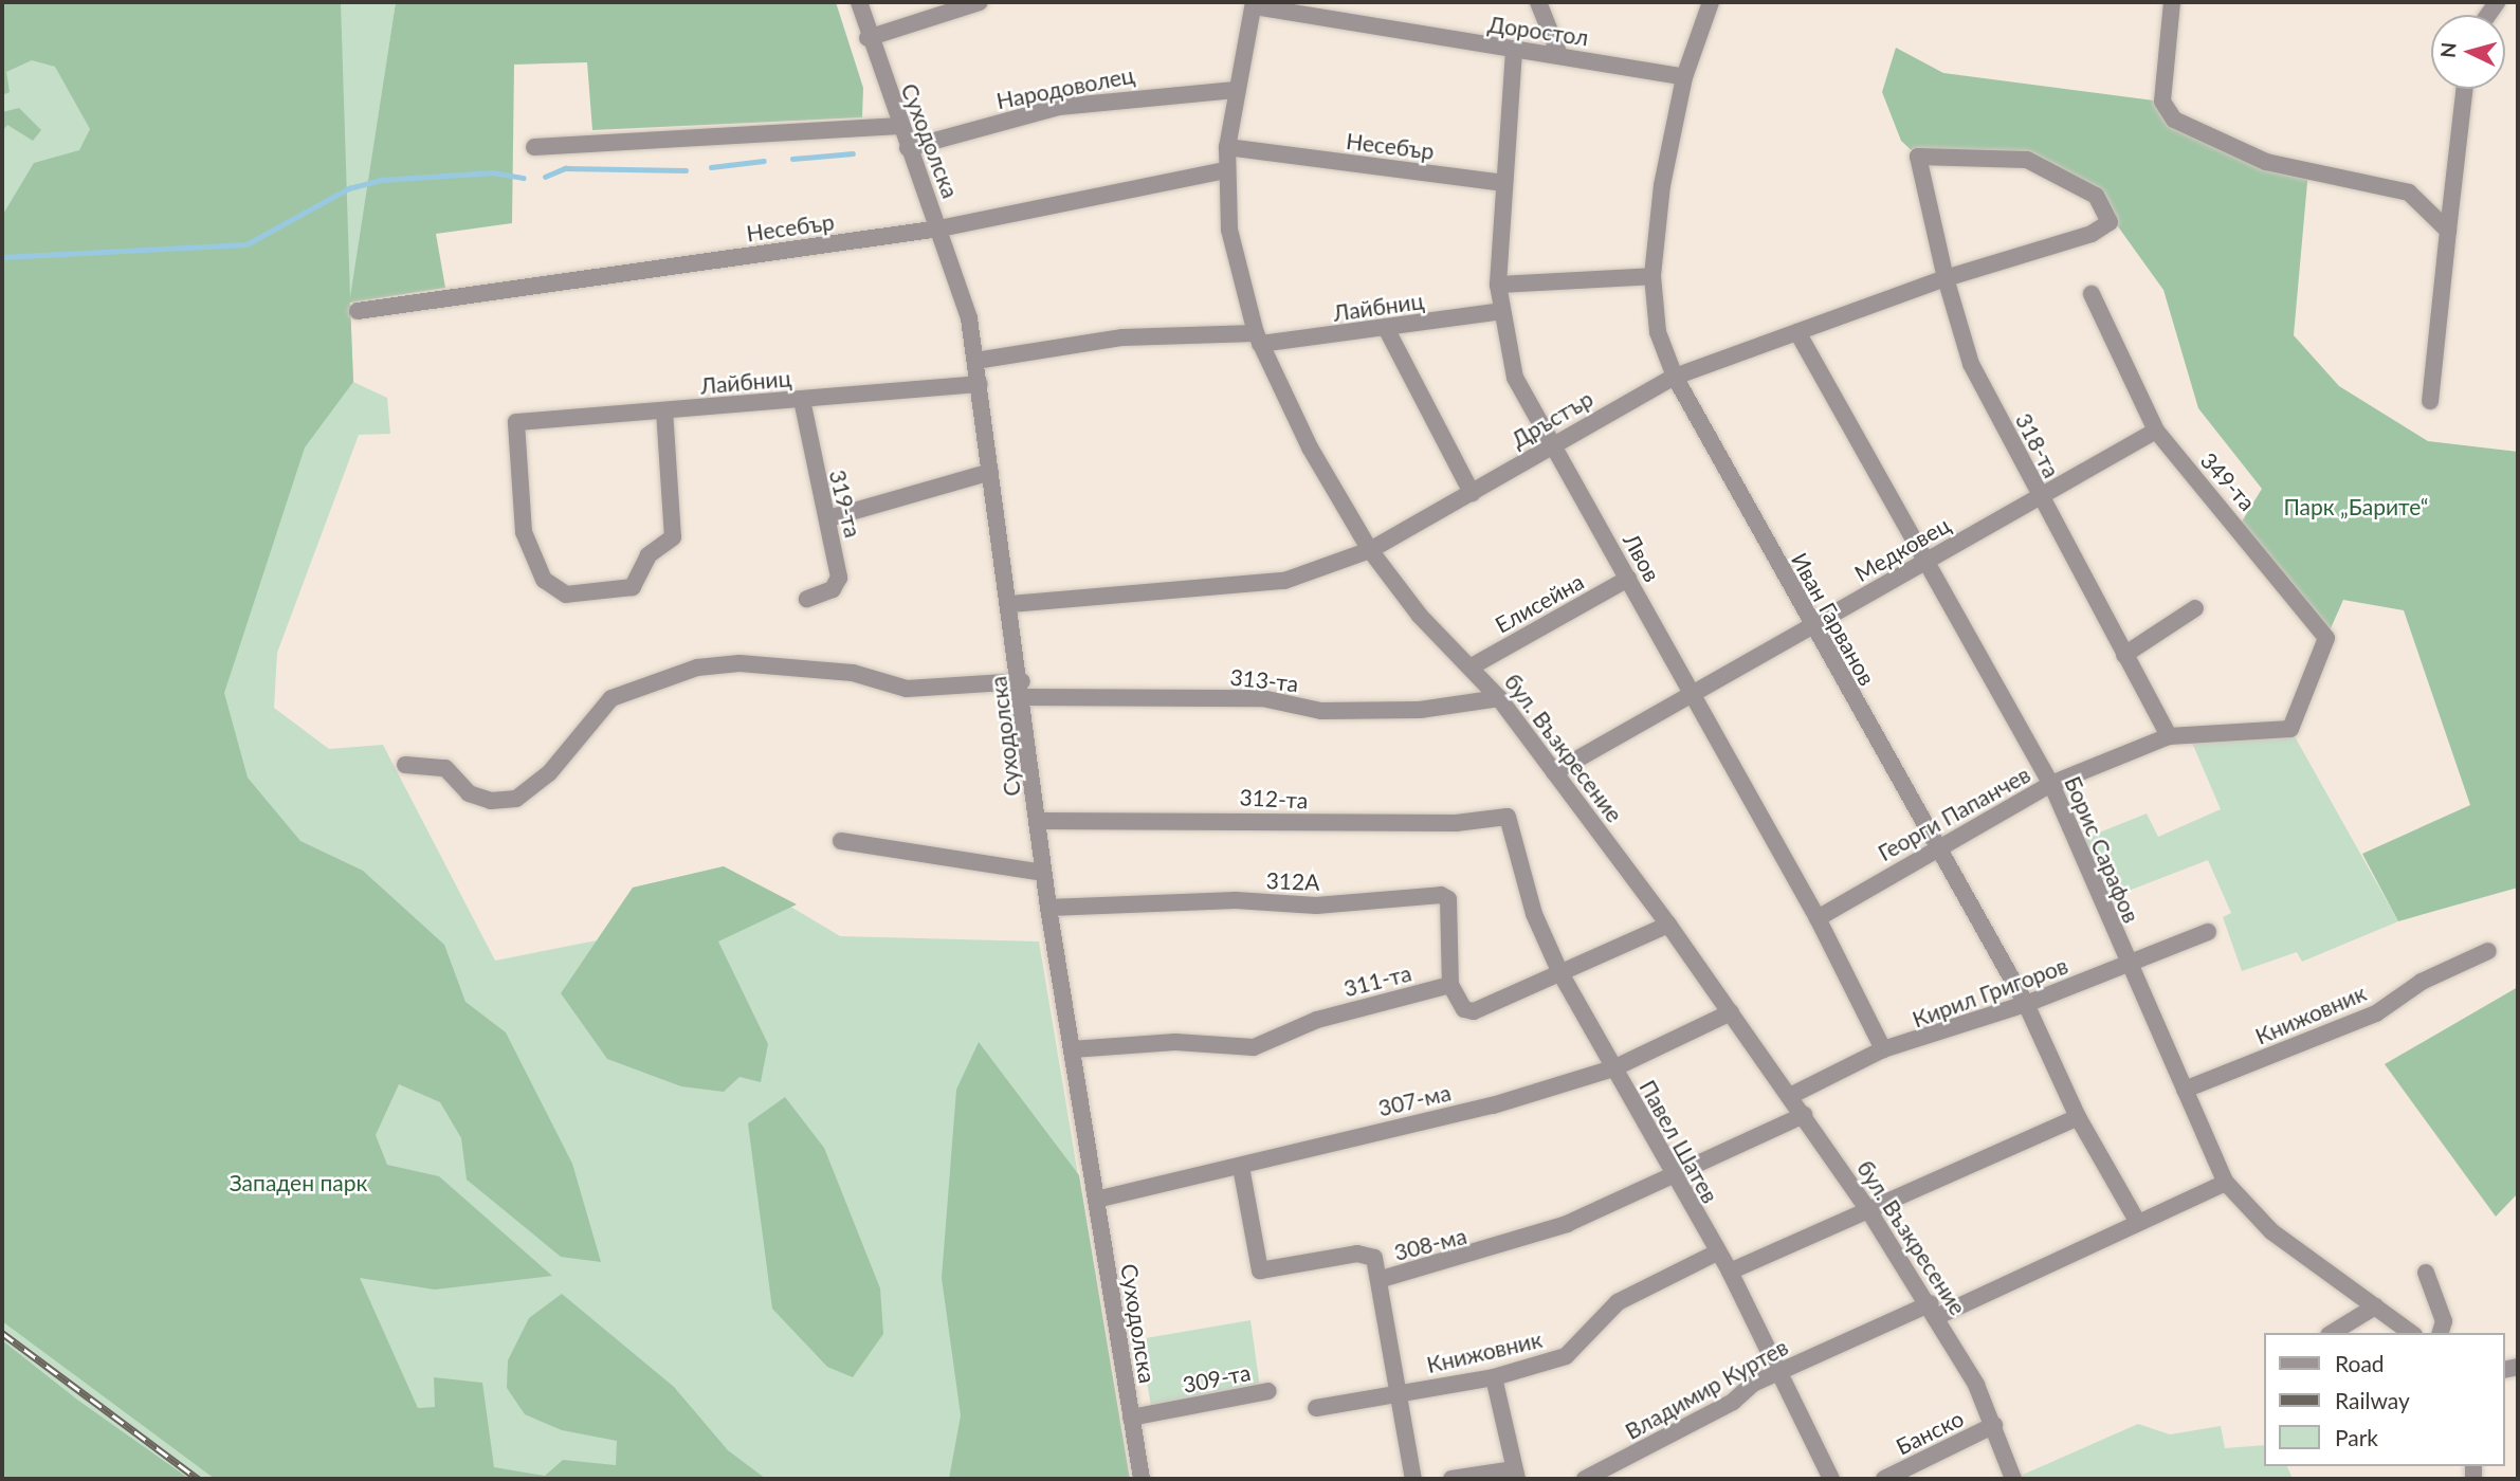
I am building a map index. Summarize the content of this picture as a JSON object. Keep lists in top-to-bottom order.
{
  "streets": {
    "street": [
      "Доростол",
      "Народоволец",
      "Суходолска",
      "Несебър",
      "Лайбниц",
      "Дръстър",
      "318-та",
      "349-та",
      "319-та",
      "Медковец",
      "Лвов",
      "Елисейна",
      "Иван Гарванов",
      "313-та",
      "бул. Възкресение",
      "312-та",
      "Георги Папанчев",
      "Борис Сарафов",
      "312А",
      "311-та",
      "Кирил Григоров",
      "Книжовник",
      "307-ма",
      "Павел Шатев",
      "308-ма",
      "309-та",
      "Владимир Куртев",
      "Банско"
    ]
  },
  "crossings": [
    ["Доростол", "Лвов"],
    ["Доростол", "Иван Гарванов"],
    ["Доростол", "бул. Възкресение"],
    ["Народоволец", "Суходолска"],
    ["Народоволец", "бул. Възкресение"],
    ["Суходолска", "Несебър"],
    ["Суходолска", "Лайбниц"],
    ["Суходолска", "Дръстър"],
    ["Суходолска", "313-та"],
    ["Суходолска", "312-та"],
    ["Суходолска", "312А"],
    ["Суходолска", "311-та"],
    ["Суходолска", "307-ма"],
    ["Суходолска", "309-та"],
    ["Несебър", "Лвов"],
    ["Несебър", "бул. Възкресение"],
    ["Лайбниц", "319-та"],
    ["Лайбниц", "Лвов"],
    ["Лайбниц", "бул. Възкресение"],
    ["Дръстър", "318-та"],
    ["Дръстър", "Лвов"],
    ["Дръстър", "Иван Гарванов"],
    ["Дръстър", "бул. Възкресение"],
    ["Дръстър", "Борис Сарафов"],
    ["318-та", "Медковец"],
    ["318-та", "Георги Папанчев"],
    ["349-та", "Медковец"],
    ["349-та", "Георги Папанчев"],
    ["Медковец", "Лвов"],
    ["Медковец", "Иван Гарванов"],
    ["Медковец", "бул. Възкресение"],
    ["Медковец", "Борис Сарафов"],
    ["Лвов", "Елисейна"],
    ["Лвов", "Георги Папанчев"],
    ["Лвов", "Кирил Григоров"],
    ["Елисейна", "бул. Възкресение"],
    ["Иван Гарванов", "Георги Папанчев"],
    ["Иван Гарванов", "Кирил Григоров"],
    ["Иван Гарванов", "Владимир Куртев"],
    ["313-та", "бул. Възкресение"],
    ["бул. Възкресение", "Кирил Григоров"],
    ["бул. Възкресение", "307-ма"],
    ["бул. Възкресение", "Владимир Куртев"],
    ["бул. Възкресение", "Банско"],
    ["312-та", "Павел Шатев"],
    ["Георги Папанчев", "Борис Сарафов"],
    ["Борис Сарафов", "Кирил Григоров"],
    ["Борис Сарафов", "Книжовник"],
    ["Борис Сарафов", "Владимир Куртев"],
    ["312А", "311-та"],
    ["Книжовник", "Павел Шатев"],
    ["307-ма", "Павел Шатев"],
    ["307-ма", "308-ма"],
    ["Павел Шатев", "308-ма"],
    ["Павел Шатев", "Владимир Куртев"]
  ],
  "parks": ["Парк „Барите“", "Западен парк"],
  "legend": ["Road", "Railway", "Park"],
  "north": "left"
}
